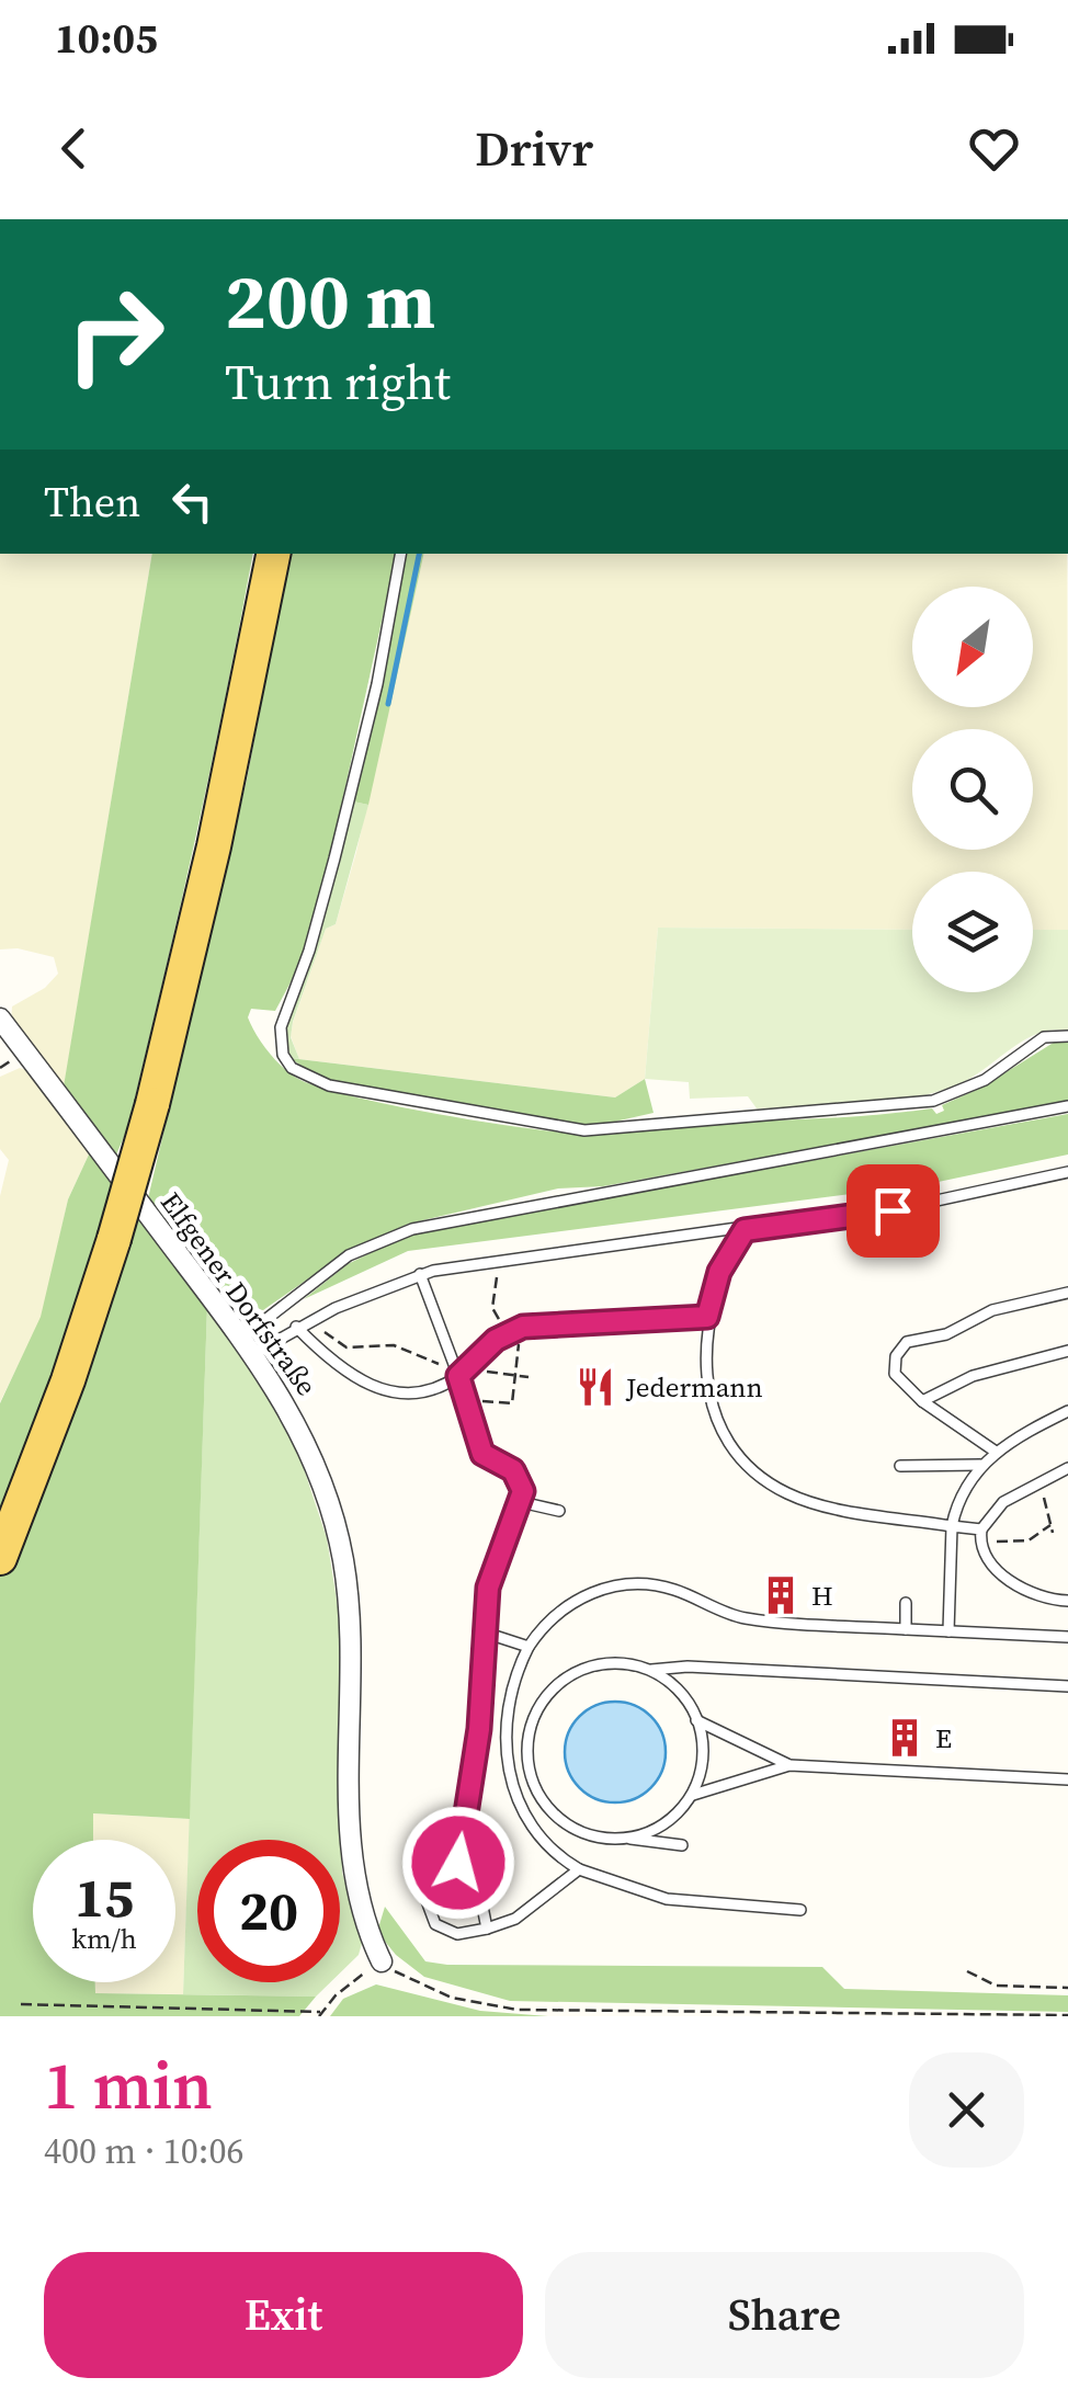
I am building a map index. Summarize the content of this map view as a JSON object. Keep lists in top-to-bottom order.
{
  "streets": {
    "street": ["Elfgener Dorfstraße"]
  },
  "places": {
    "restaurant": ["Jedermann"],
    "building": ["H", "E"]
  },
  "north": "bottom left",
  "page": {
    "status": "10:05",
    "header": "Drivr",
    "turn": ["200 m", "Turn right"],
    "then": "Then",
    "speed": "15 km/h",
    "limit": "20",
    "heading": ["1 min", "400 m · 10:06"],
    "buttons": ["Exit", "Share"]
  }
}
